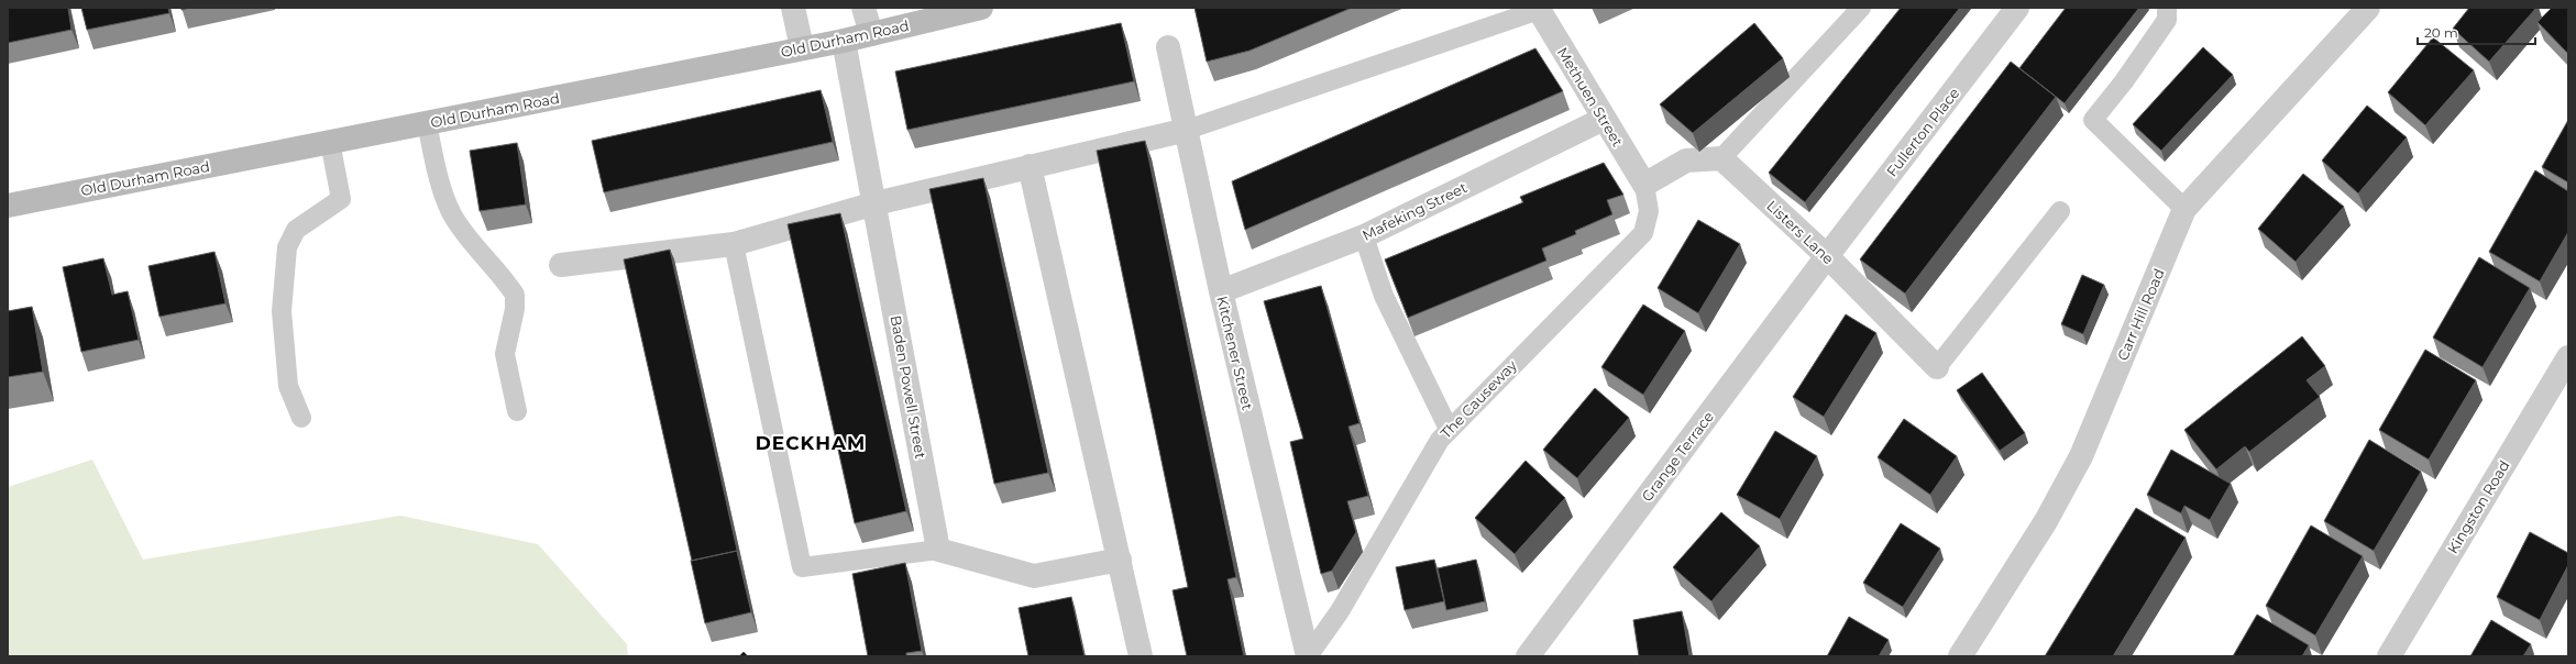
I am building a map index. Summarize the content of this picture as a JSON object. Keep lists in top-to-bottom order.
{
  "streets": {
    "main road": ["Old Durham Road"],
    "street": [
      "Methuen Street",
      "Fullerton Place",
      "Mafeking Street",
      "Listers Lane",
      "Carr Hill Road",
      "Kitchener Street",
      "Baden Powell Street",
      "Grange Terrace",
      "Kingston Road"
    ],
    "lane": ["The Causeway"]
  },
  "crossings": [
    ["Old Durham Road", "Baden Powell Street"],
    ["Methuen Street", "Mafeking Street"],
    ["Methuen Street", "The Causeway"],
    ["Fullerton Place", "Listers Lane"],
    ["Fullerton Place", "Grange Terrace"],
    ["Mafeking Street", "Kitchener Street"],
    ["Listers Lane", "Grange Terrace"],
    ["Kitchener Street", "The Causeway"]
  ],
  "districts": ["DECKHAM"],
  "scale_bar": "20 m"
}
